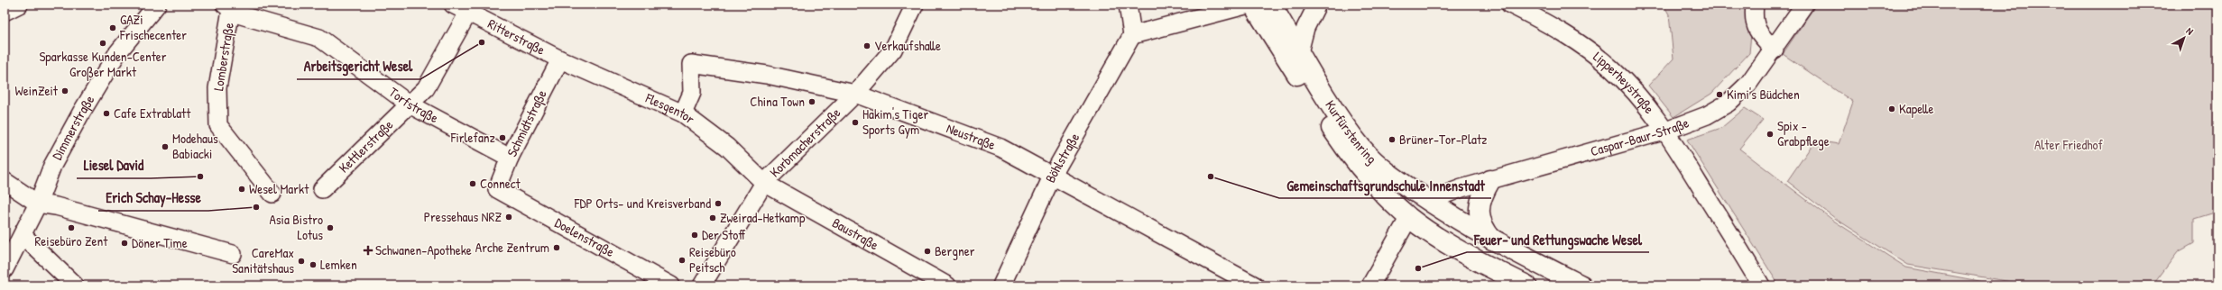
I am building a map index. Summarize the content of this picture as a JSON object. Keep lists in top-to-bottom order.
{
  "streets": {
    "main road": ["Kurfürstenring"],
    "street": [
      "Ritterstraße",
      "Lomberstraße",
      "Lipperheystraße",
      "Torfstraße",
      "Flesgentor",
      "Schmidtstraße",
      "Dimmerstraße",
      "Neustraße",
      "Caspar-Baur-Straße",
      "Korbmacherstraße",
      "Kettlerstraße",
      "Böhlstraße",
      "Baustraße",
      "Doelenstraße"
    ]
  },
  "crossings": [
    ["Ritterstraße", "Flesgentor"],
    ["Ritterstraße", "Schmidtstraße"],
    ["Ritterstraße", "Kettlerstraße"],
    ["Lomberstraße", "Torfstraße"],
    ["Lipperheystraße", "Caspar-Baur-Straße"],
    ["Torfstraße", "Schmidtstraße"],
    ["Torfstraße", "Kettlerstraße"],
    ["Flesgentor", "Schmidtstraße"],
    ["Flesgentor", "Neustraße"],
    ["Flesgentor", "Korbmacherstraße"],
    ["Flesgentor", "Baustraße"],
    ["Schmidtstraße", "Doelenstraße"],
    ["Kurfürstenring", "Caspar-Baur-Straße"],
    ["Neustraße", "Korbmacherstraße"],
    ["Neustraße", "Böhlstraße"],
    ["Korbmacherstraße", "Baustraße"]
  ],
  "parks": ["Alter Friedhof"],
  "places": {
    "other": [
      "GAZi Frischecenter",
      "Arbeitsgericht Wesel",
      "Sparkasse Kunden-Center Großer Markt",
      "Verkaufshalle",
      "WeinZeit",
      "Kimi's Büdchen",
      "China Town",
      "Kapelle",
      "Cafe Extrablatt",
      "Hakim's Tiger Sports Gym",
      "Spix - Grabpflege",
      "Firlefanz",
      "Brüner-Tor-Platz",
      "Modehaus Babiacki",
      "Liesel David",
      "Gemeinschaftsgrundschule Innenstadt",
      "Connect",
      "Wesel Markt",
      "FDP Orts- und Kreisverband",
      "Erich Schay-Hesse",
      "Pressehaus NRZ",
      "Zweirad-Hetkamp",
      "Reisebüro Zent",
      "Asia Bistro Lotus",
      "Der Stoff",
      "Döner Time",
      "Arche Zentrum",
      "Bergner",
      "Reisebüro Peitsch",
      "CareMax Sanitätshaus",
      "Lemken",
      "Feuer- und Rettungswache Wesel"
    ],
    "health": ["Schwanen-Apotheke"]
  },
  "north": "top right"
}
